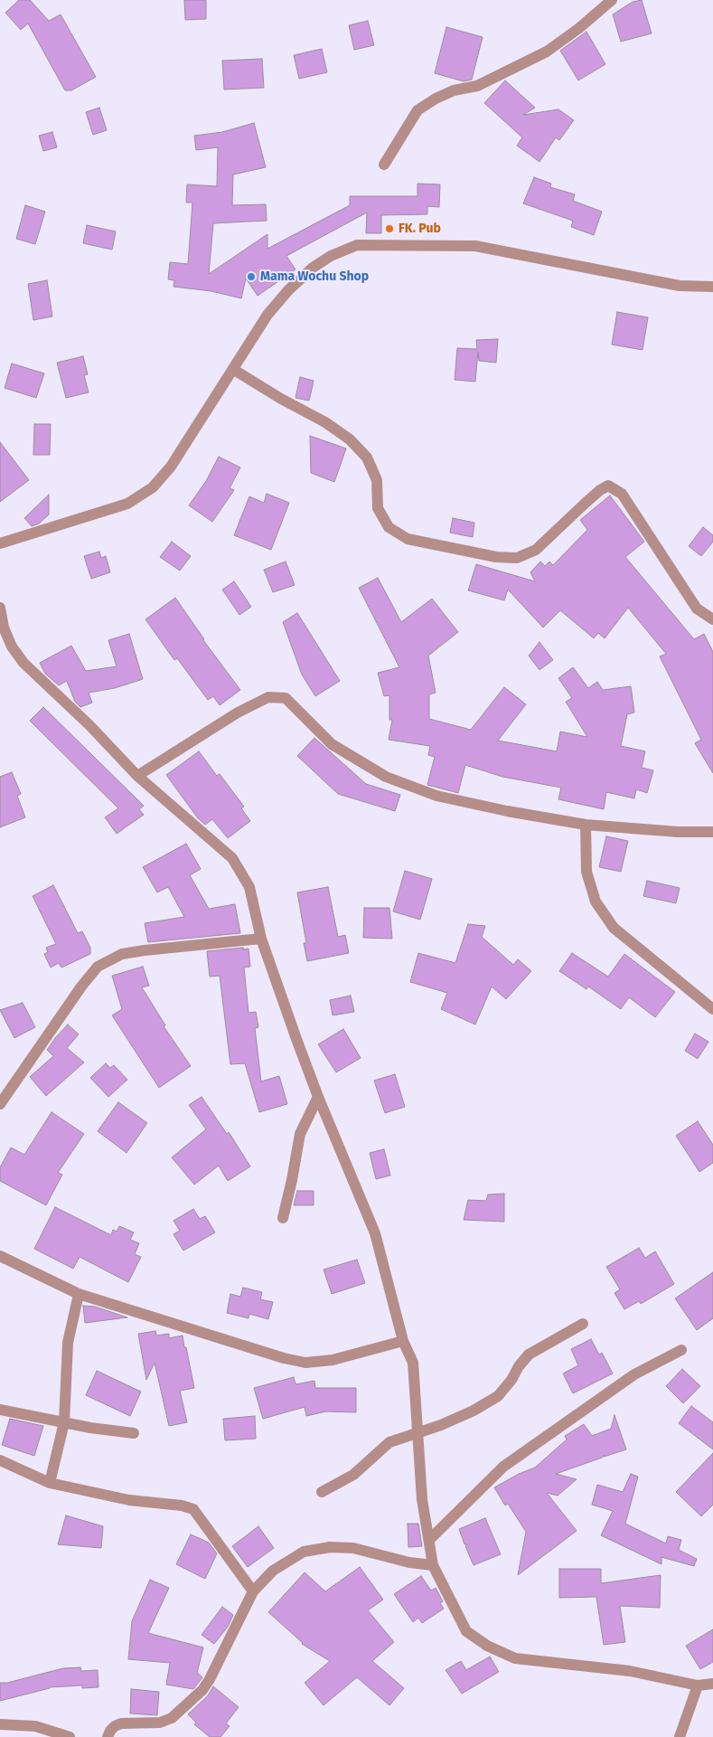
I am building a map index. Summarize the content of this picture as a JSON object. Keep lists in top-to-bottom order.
{
  "places": ["FK. Pub", "Mama Wochu Shop"]
}
